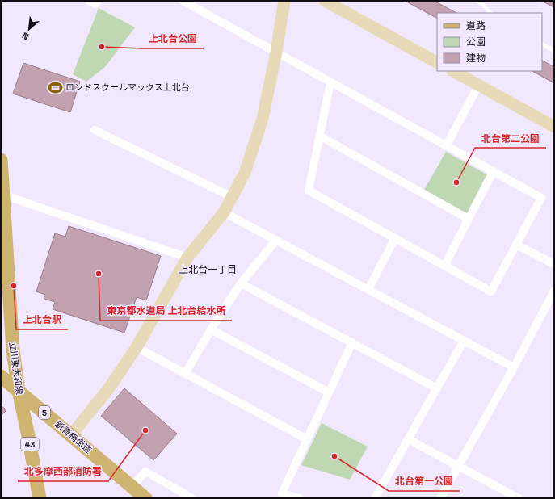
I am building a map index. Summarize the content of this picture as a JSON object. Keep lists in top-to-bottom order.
{
  "streets": {
    "main road": [
      "立川東大和線",
      "5",
      "新青梅街道",
      "43"
    ]
  },
  "crossings": [
    ["立川東大和線", "新青梅街道"]
  ],
  "districts": ["上北台一丁目"],
  "places": {
    "other": [
      "上北台公園",
      "北台第二公園",
      "東京都水道局 上北台給水所",
      "上北台駅",
      "北多摩西部消防署",
      "北台第一公園"
    ],
    "sports": ["ロンドスクールマックス上北台"]
  },
  "legend": ["道路", "公園", "建物"],
  "north": "bottom left"
}
